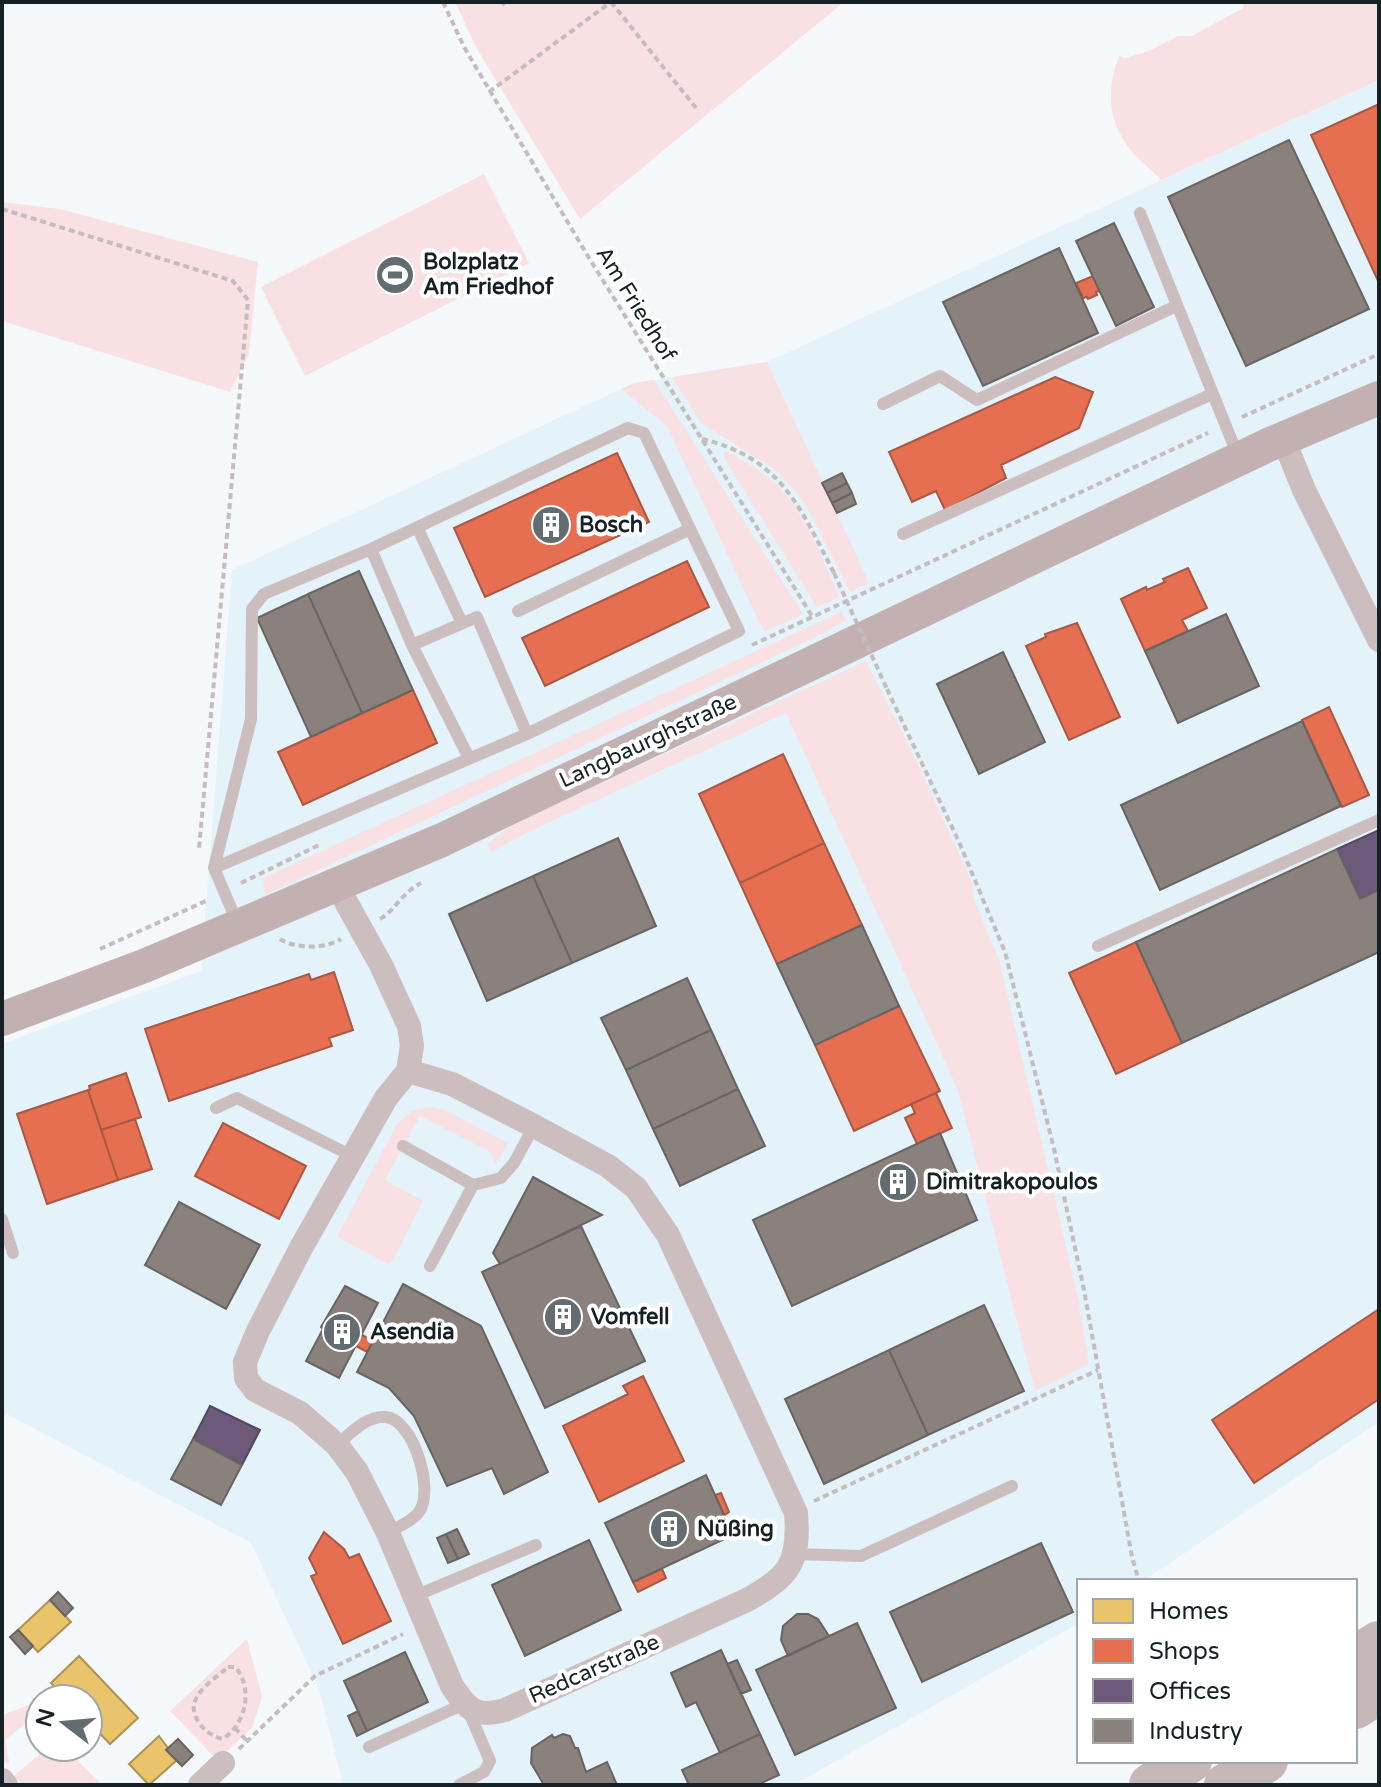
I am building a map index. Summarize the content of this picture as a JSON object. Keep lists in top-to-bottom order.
{
  "streets": {
    "main road": ["Langbaurghstraße"],
    "street": ["Redcarstraße"],
    "path": ["Am Friedhof"]
  },
  "places": {
    "sports": ["Bolzplatz Am Friedhof"],
    "building": [
      "Bosch",
      "Dimitrakopoulos",
      "Vomfell",
      "Asendia",
      "Nüßing"
    ]
  },
  "legend": [
    "Homes",
    "Shops",
    "Offices",
    "Industry"
  ],
  "north": "left"
}
